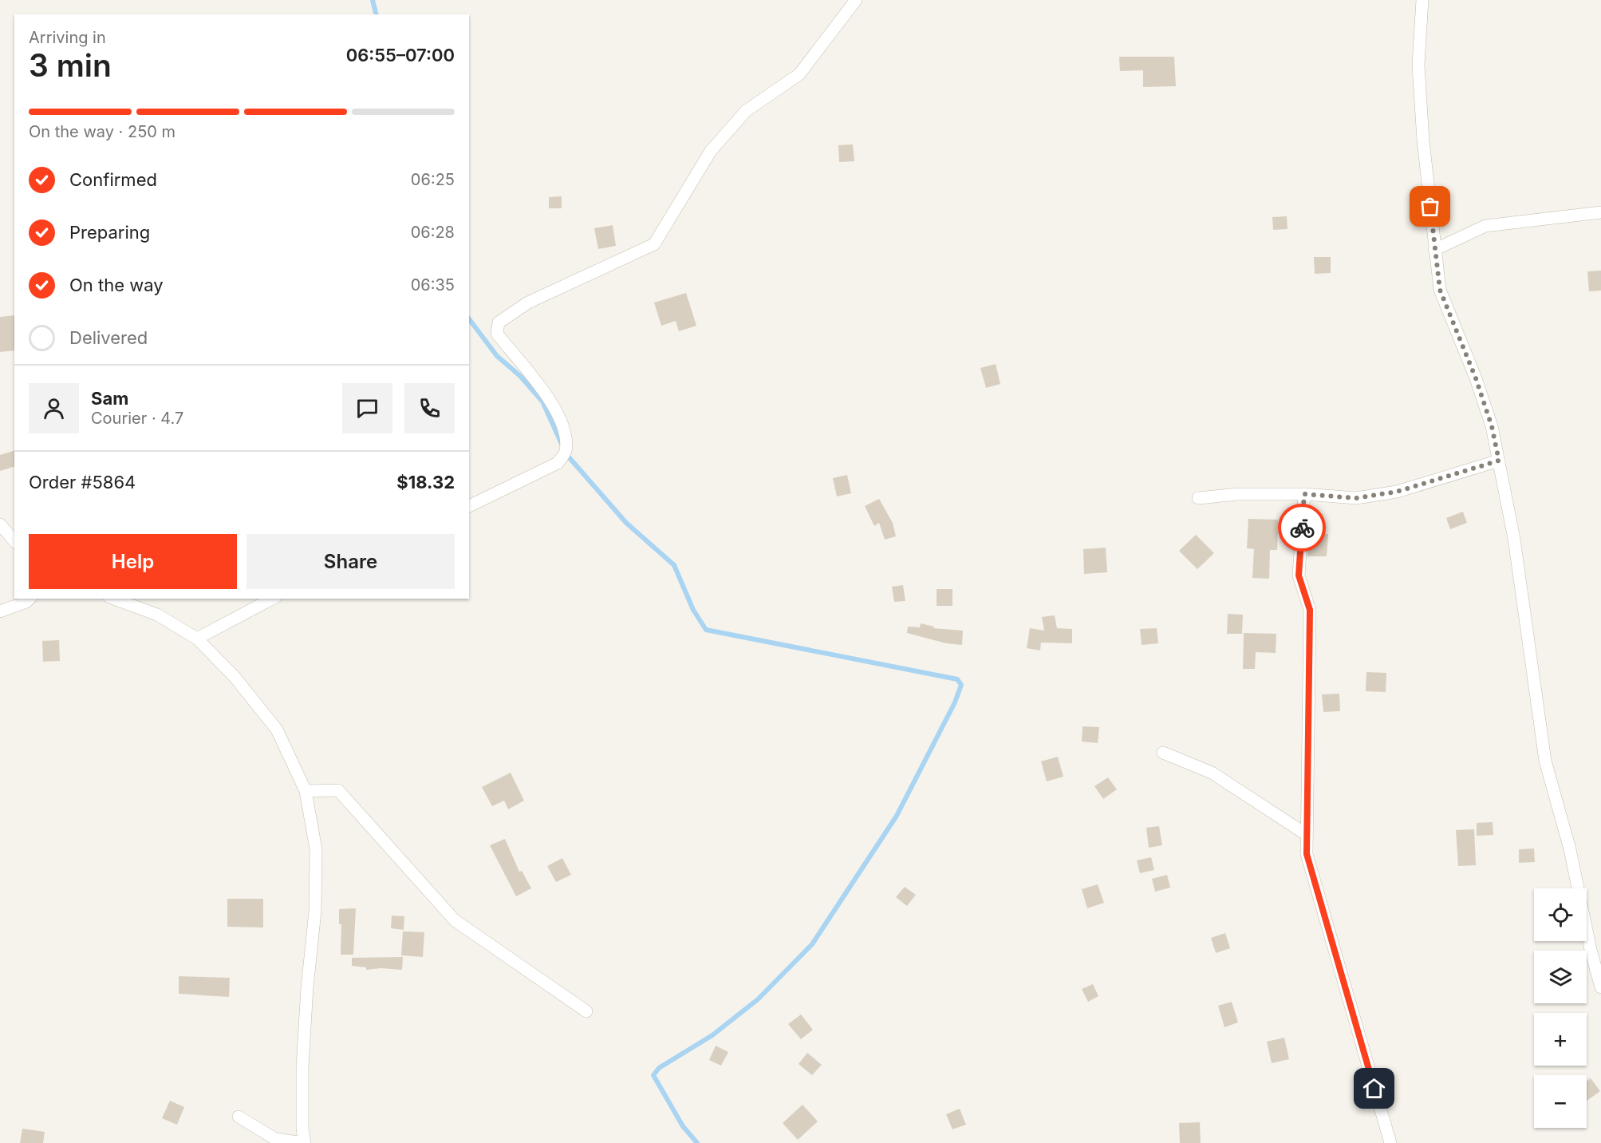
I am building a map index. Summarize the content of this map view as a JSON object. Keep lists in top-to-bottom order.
{
  "page": {
    "heading": ["3 min", "Arriving in", "06:55–07:00"],
    "panel": [
      "Sam",
      "Courier · 4.7",
      "Order #5864",
      "$18.32"
    ],
    "bar": "On the way · 250 m",
    "list": [
      ["Confirmed", "06:25"],
      ["Preparing", "06:28"],
      ["On the way", "06:35"],
      "Delivered"
    ],
    "buttons": ["Help", "Share"],
    "map_buttons": ["+", "−"]
  }
}
